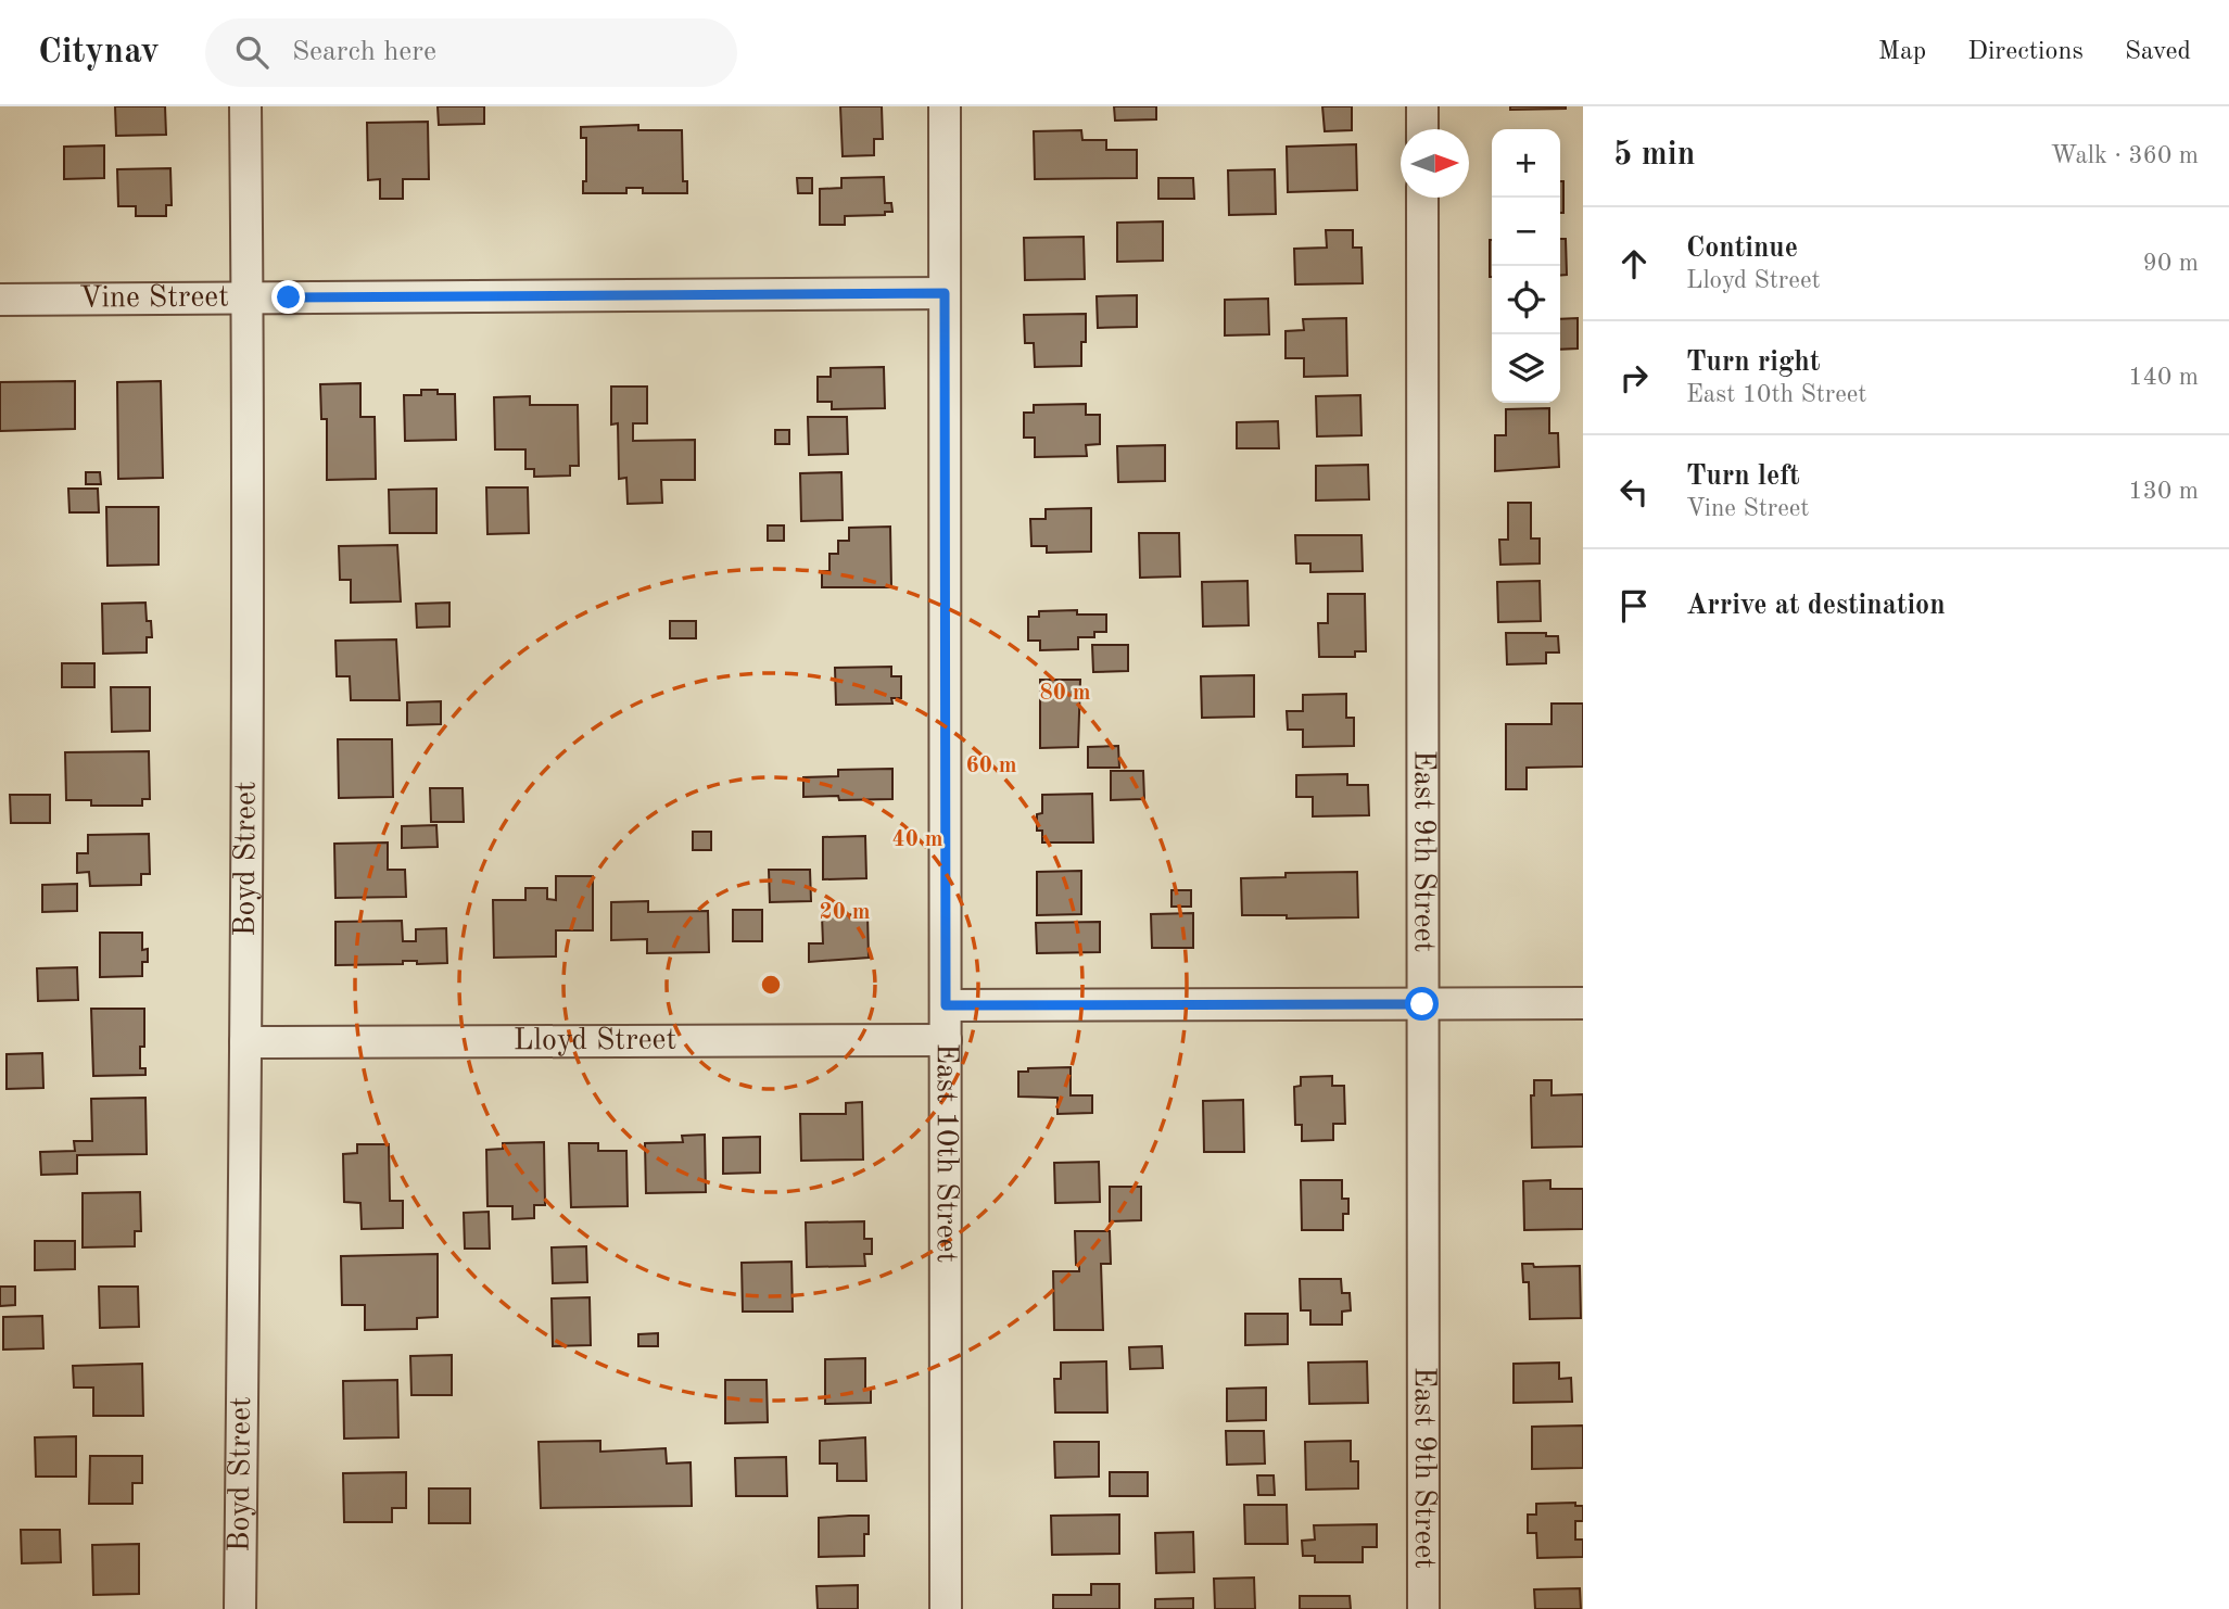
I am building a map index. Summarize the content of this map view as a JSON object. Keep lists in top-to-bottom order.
{
  "streets": {
    "street": [
      "Vine Street",
      "East 9th Street",
      "Boyd Street",
      "Lloyd Street",
      "East 10th Street"
    ]
  },
  "crossings": [
    ["Vine Street", "Boyd Street"],
    ["Vine Street", "East 10th Street"],
    ["Boyd Street", "Lloyd Street"],
    ["Lloyd Street", "East 10th Street"]
  ],
  "north": "right",
  "page": {
    "header": "Citynav",
    "search": "Search here",
    "nav": ["Map", "Directions", "Saved"],
    "heading": ["5 min", "Walk · 360 m"],
    "map_buttons": ["+", "−"],
    "list": [
      ["Continue", "Lloyd Street", "90 m"],
      ["Turn right", "East 10th Street", "140 m"],
      ["Turn left", "Vine Street", "130 m"],
      "Arrive at destination"
    ]
  },
  "rings": [
    "80 m",
    "60 m",
    "40 m",
    "20 m"
  ]
}
